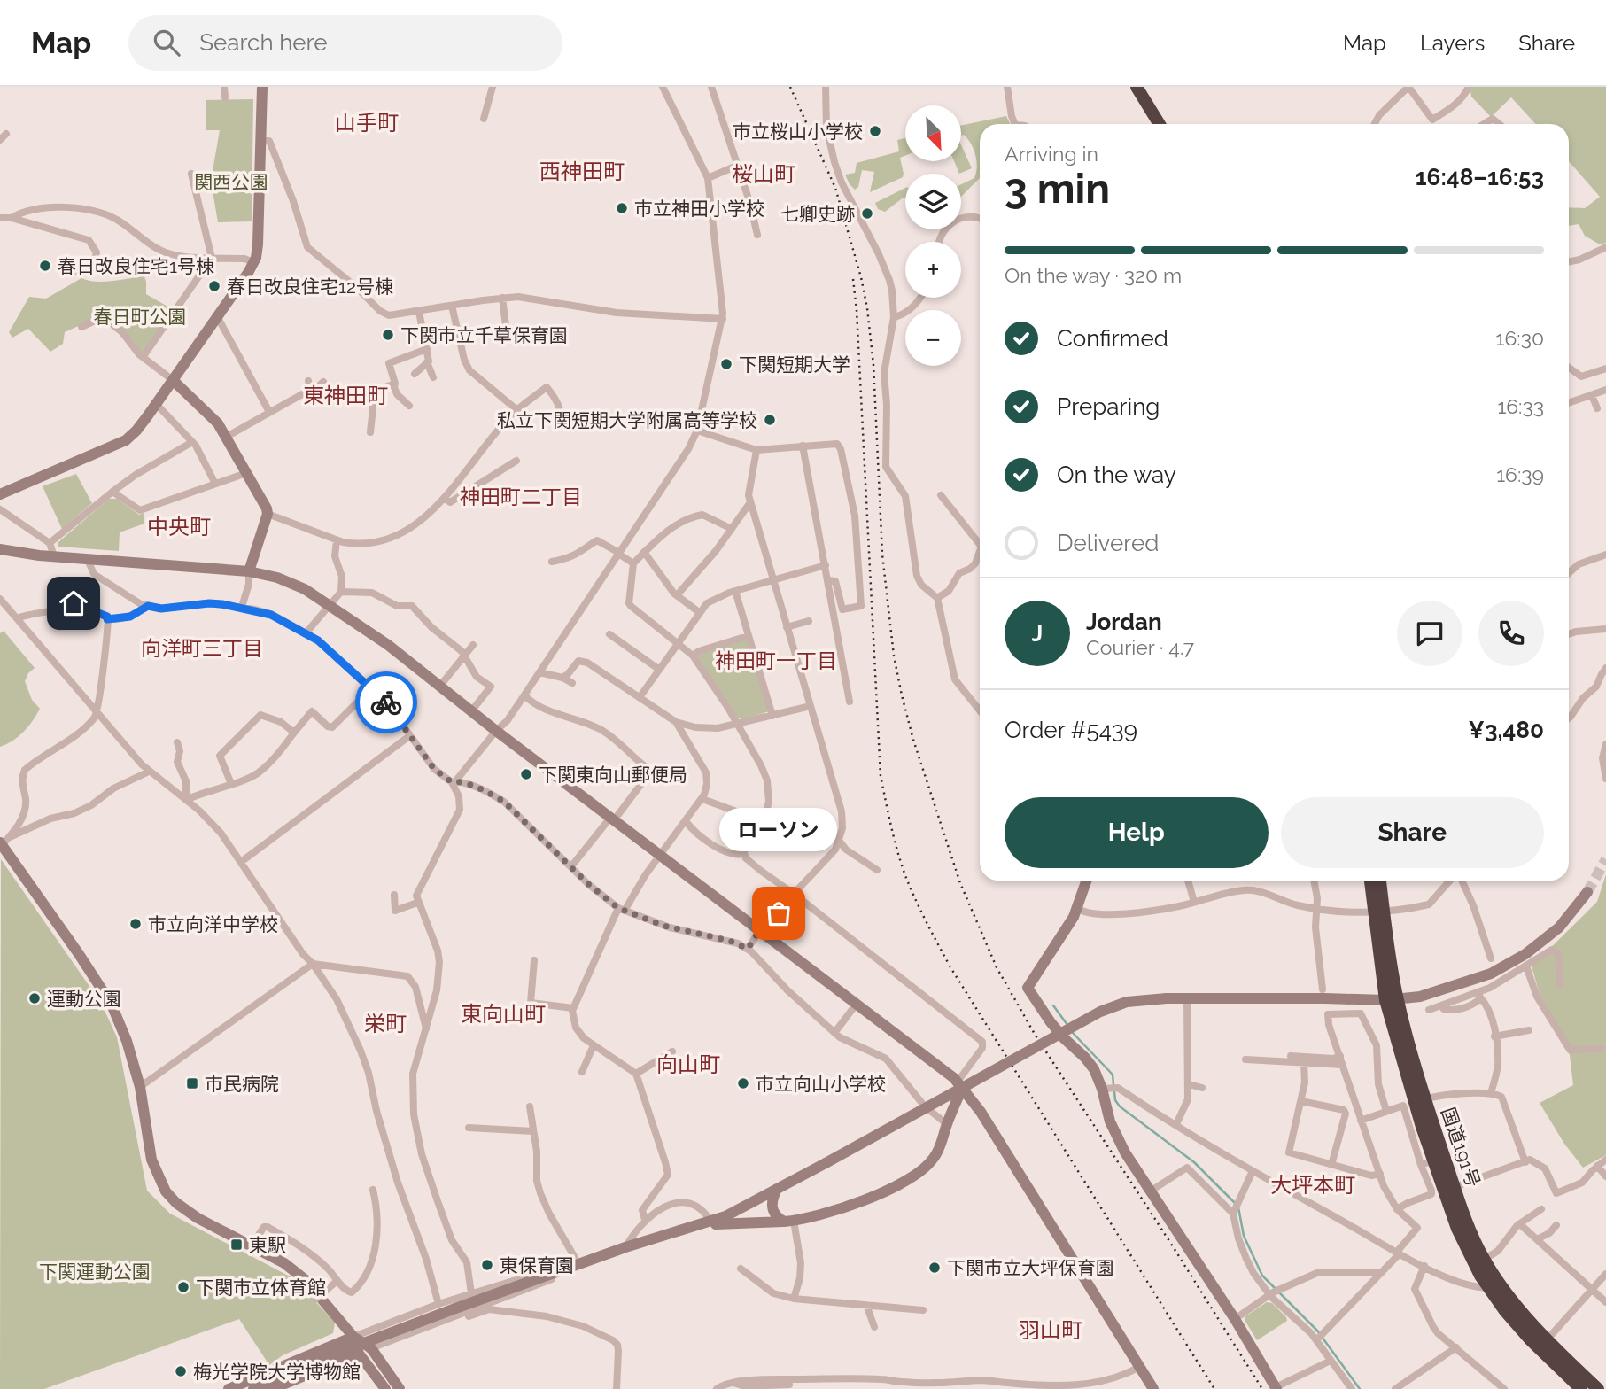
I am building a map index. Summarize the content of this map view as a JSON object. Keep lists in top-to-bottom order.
{
  "streets": {
    "highway": ["国道191号"]
  },
  "districts": [
    "山手町",
    "西神田町",
    "桜山町",
    "東神田町",
    "神田町二丁目",
    "中央町",
    "向洋町三丁目",
    "神田町一丁目",
    "東向山町",
    "栄町",
    "向山町",
    "大坪本町",
    "羽山町"
  ],
  "parks": ["関西公園", "春日町公園", "下関運動公園"],
  "places": {
    "other": [
      "市立桜山小学校",
      "市立神田小学校",
      "七卿史跡",
      "春日改良住宅1号棟",
      "春日改良住宅12号棟",
      "下関市立千草保育園",
      "下関短期大学",
      "私立下関短期大学附属高等学校",
      "下関東向山郵便局",
      "ローソン",
      "市立向洋中学校",
      "運動公園",
      "市立向山小学校",
      "東保育園",
      "下関市立大坪保育園",
      "下関市立体育館",
      "梅光学院大学博物館"
    ],
    "transit": ["市民病院", "東駅"]
  },
  "north": "bottom right",
  "page": {
    "header": "Map",
    "search": "Search here",
    "nav": ["Map", "Layers", "Share"],
    "map_buttons": ["+", "−"],
    "heading": ["3 min", "Arriving in", "16:48–16:53"],
    "panel": [
      "Jordan",
      "Courier · 4.7",
      "Order #5439",
      "¥3,480"
    ],
    "bar": "On the way · 320 m",
    "list": [
      ["Confirmed", "16:30"],
      ["Preparing", "16:33"],
      ["On the way", "16:39"],
      "Delivered"
    ],
    "round": "J",
    "buttons": ["Help", "Share"],
    "bubble": "ローソン"
  }
}
